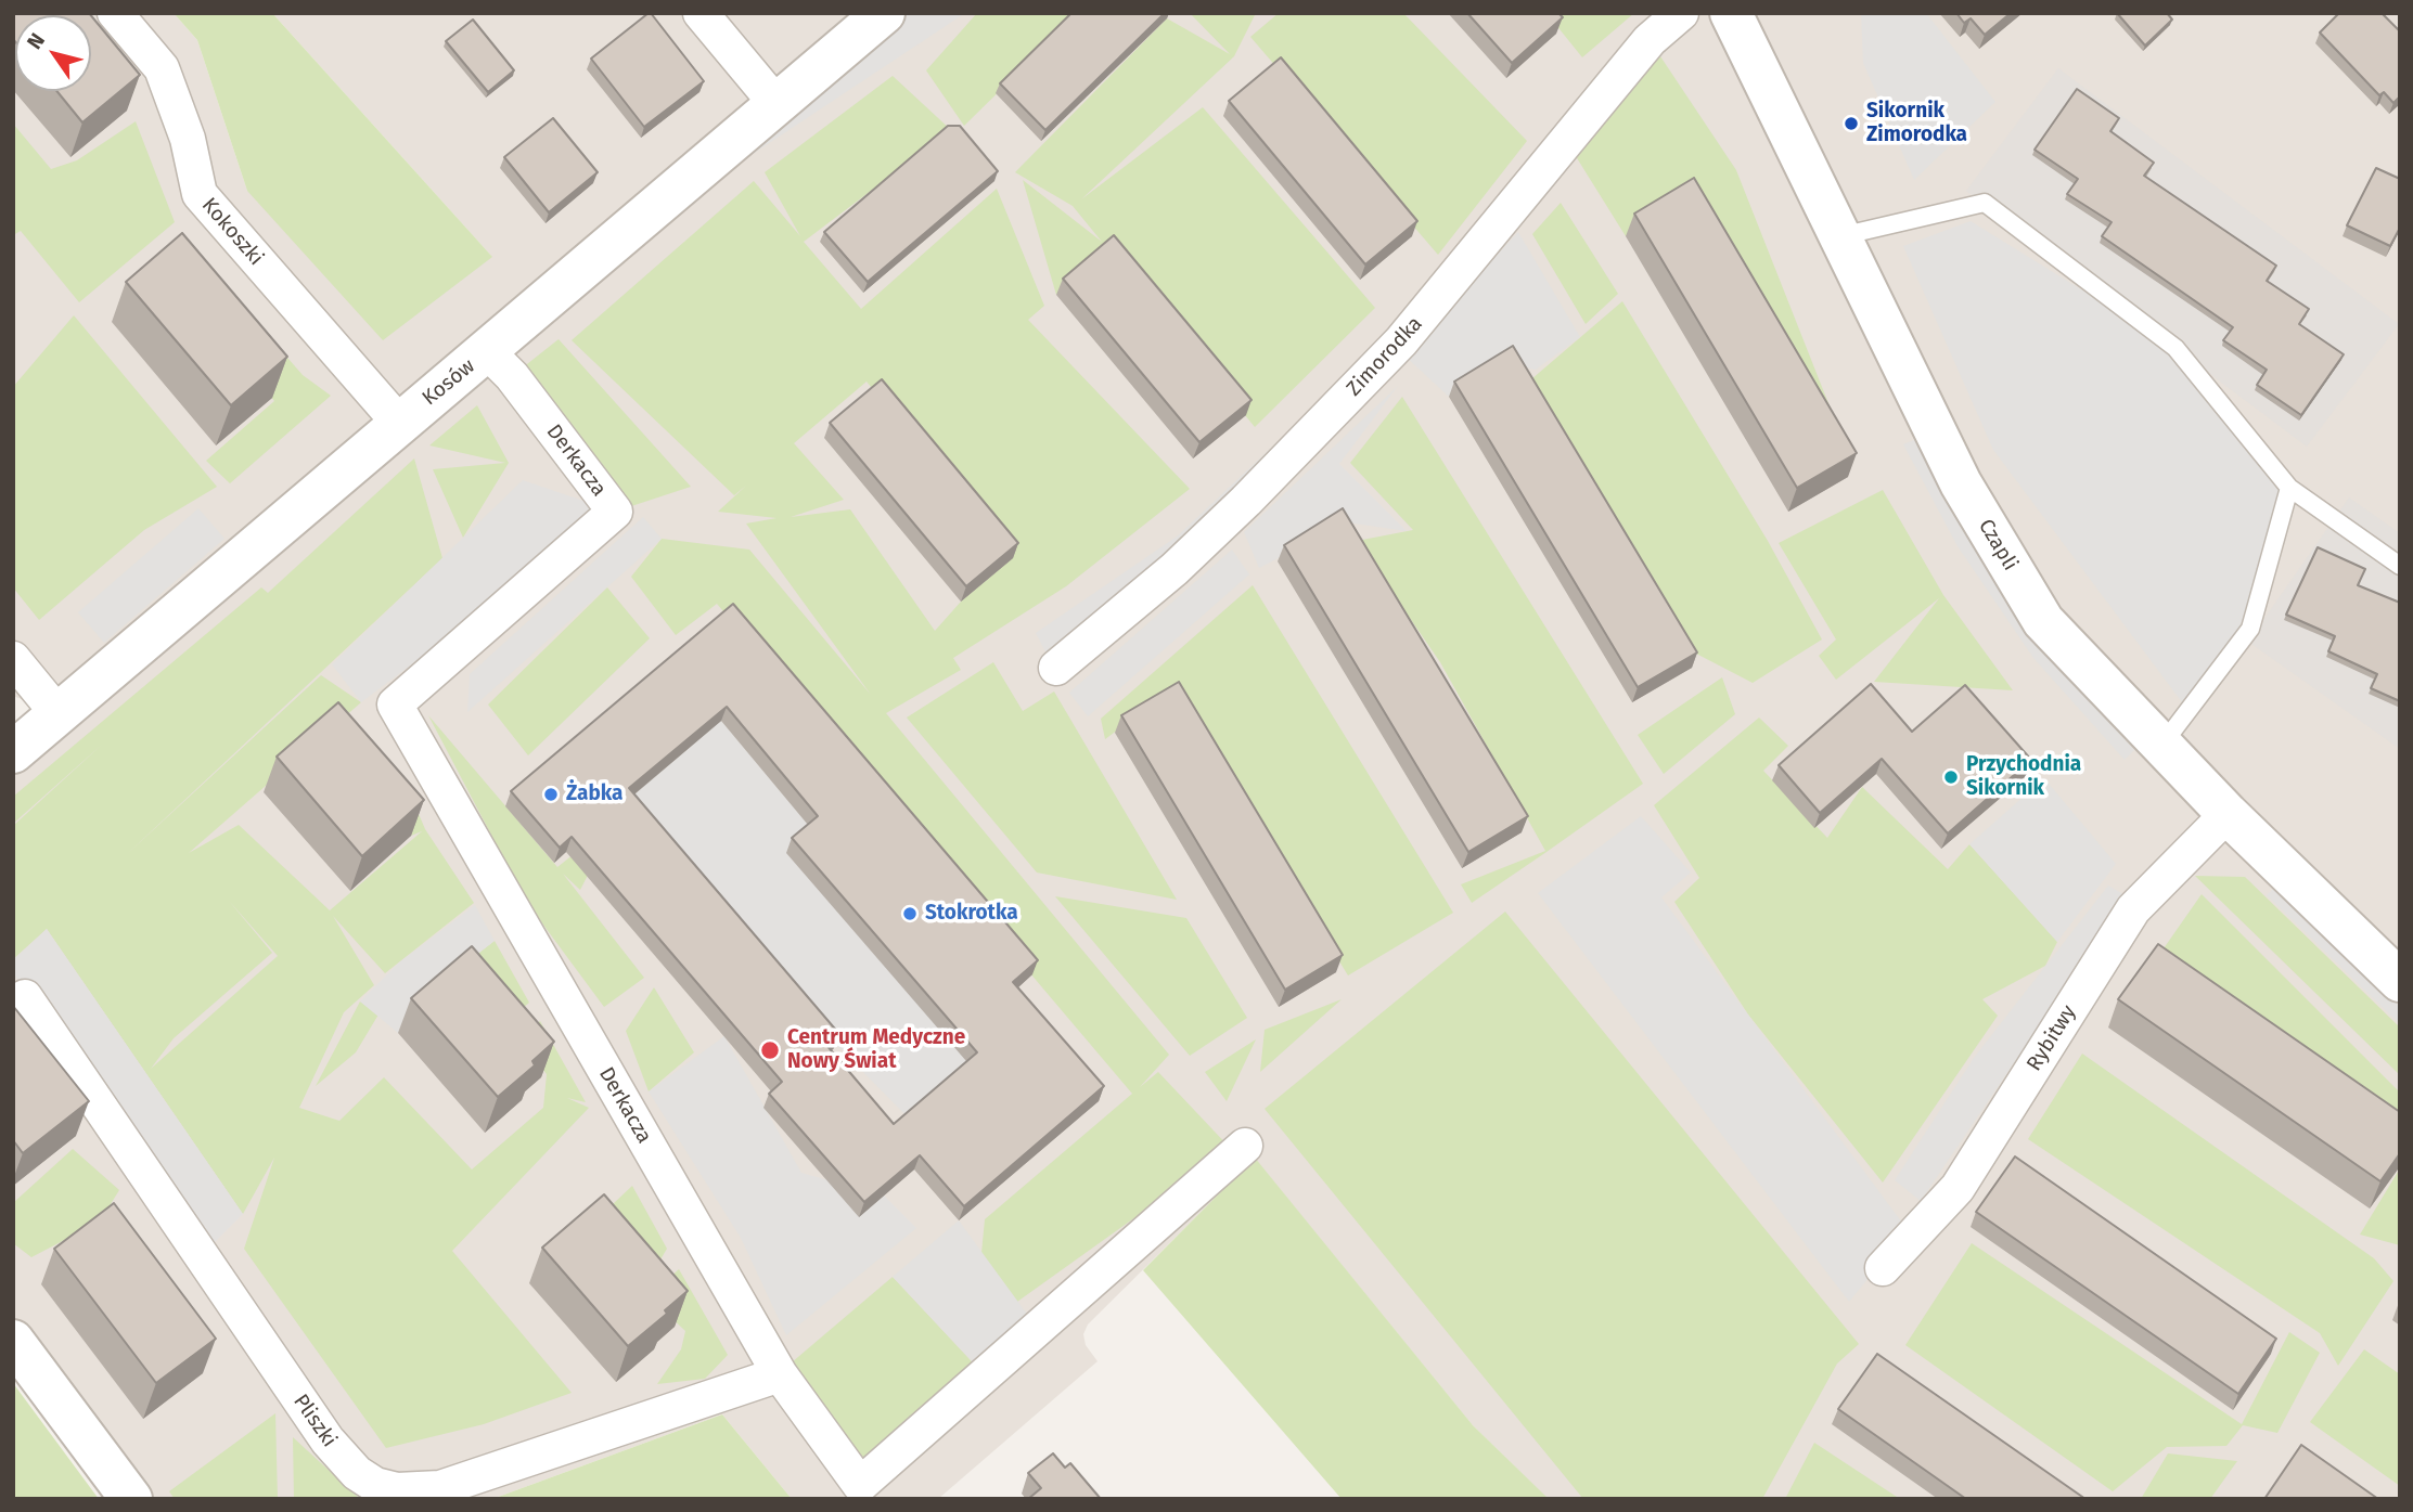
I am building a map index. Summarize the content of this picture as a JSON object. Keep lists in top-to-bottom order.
{
  "streets": {
    "street": [
      "Kokoszki",
      "Zimorodka",
      "Kosów",
      "Derkacza",
      "Czapli",
      "Rybitwy",
      "Pliszki"
    ]
  },
  "crossings": [
    ["Kokoszki", "Kosów"],
    ["Kosów", "Derkacza"],
    ["Derkacza", "Pliszki"],
    ["Czapli", "Rybitwy"]
  ],
  "places": [
    "Sikornik Zimorodka",
    "Przychodnia Sikornik",
    "Żabka",
    "Stokrotka",
    "Centrum Medyczne Nowy Świat"
  ],
  "north": "top left"
}
